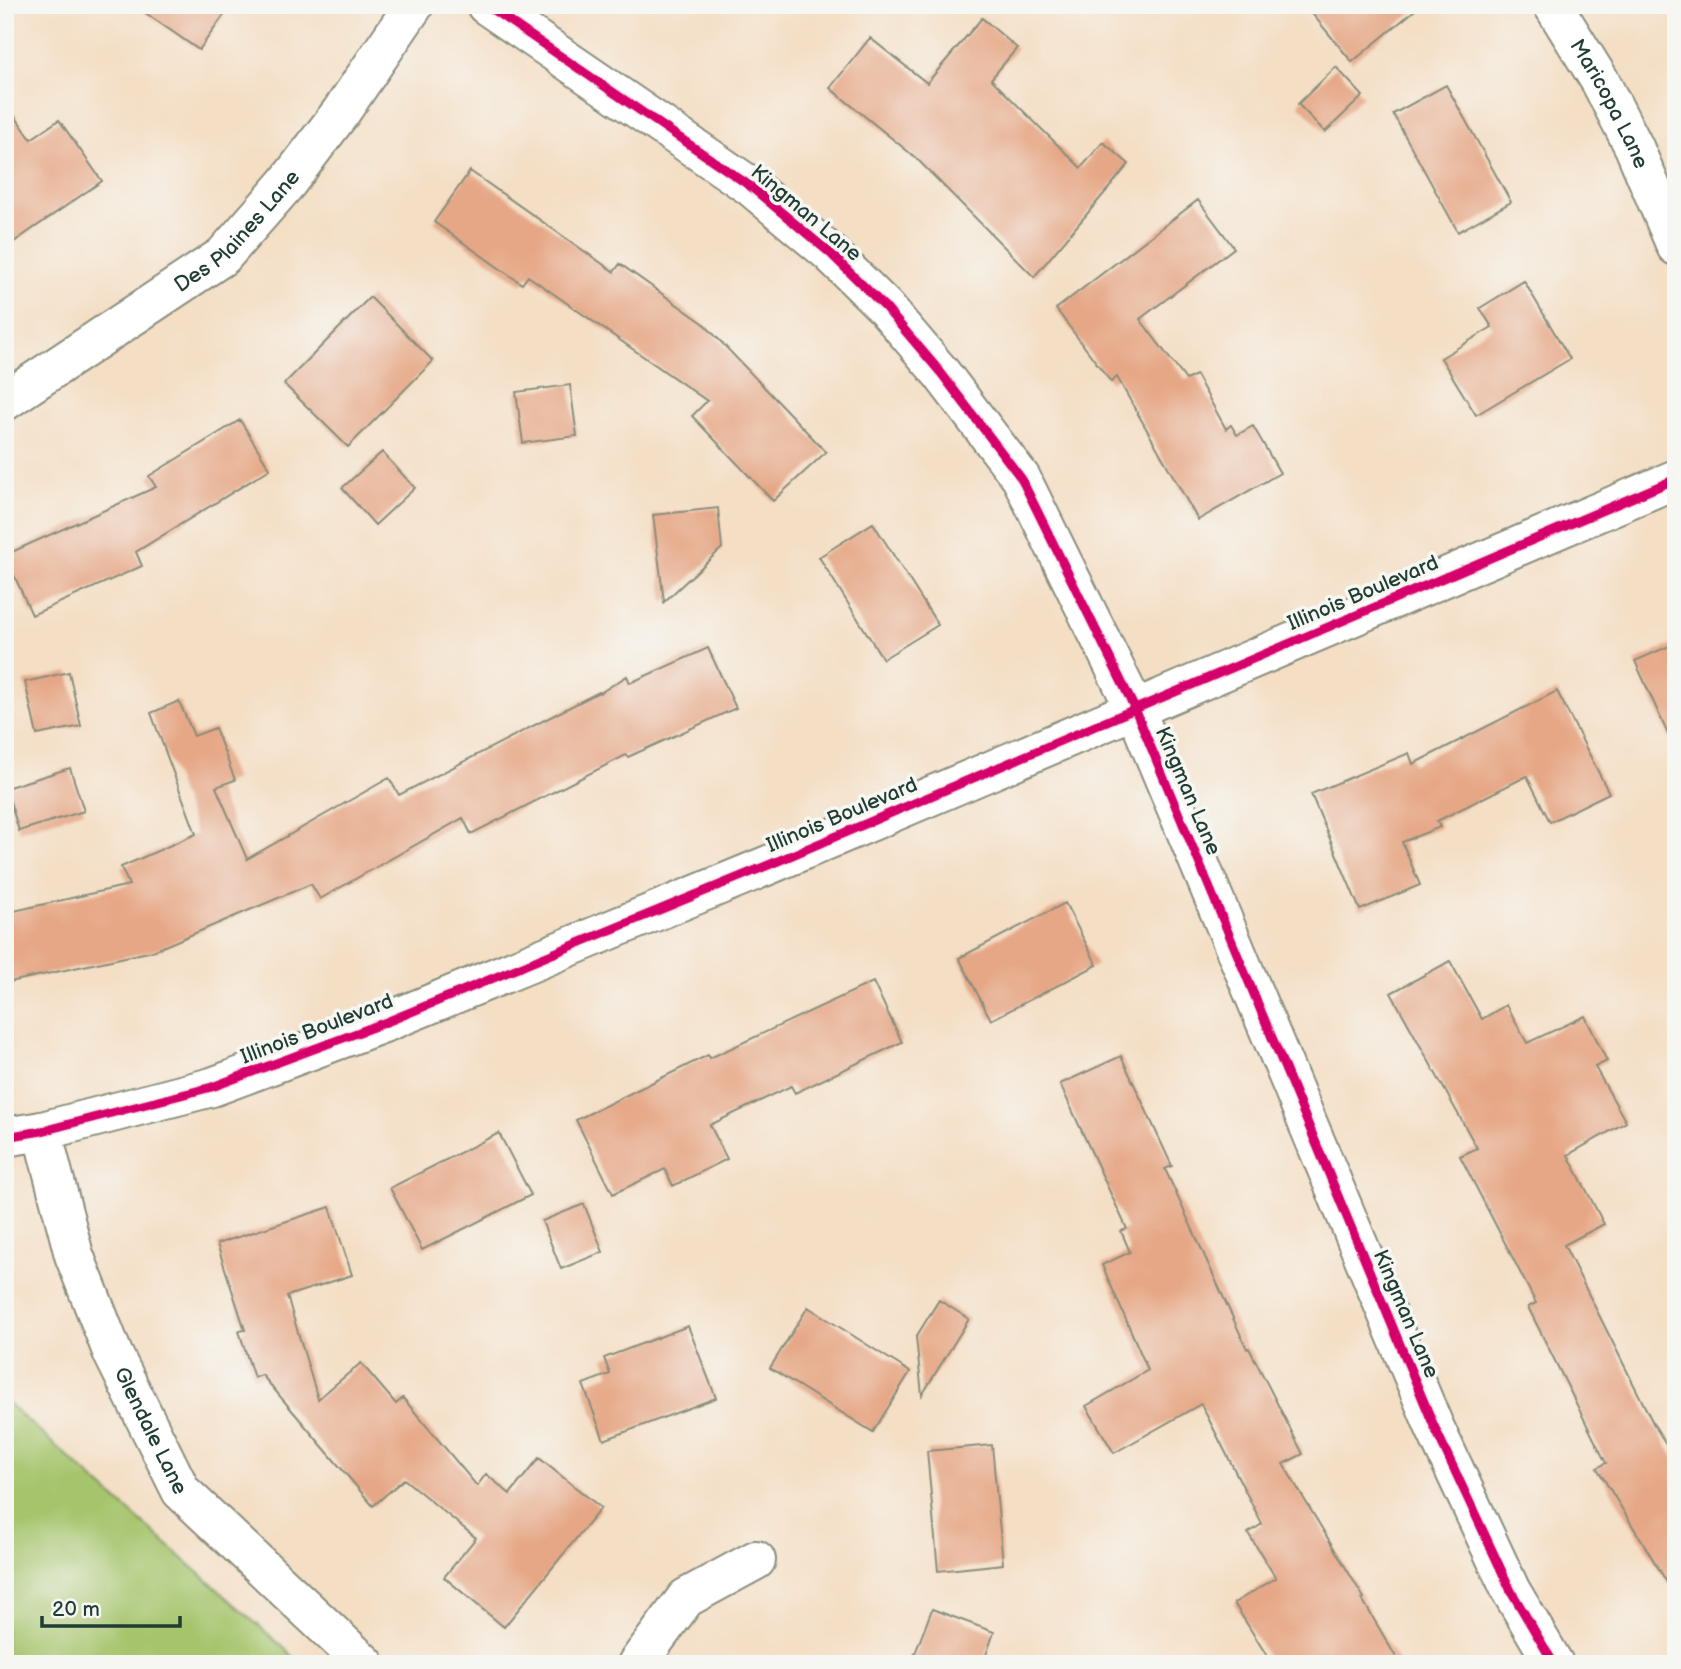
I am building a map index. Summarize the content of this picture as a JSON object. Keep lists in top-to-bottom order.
{
  "streets": {
    "street": [
      "Maricopa Lane",
      "Kingman Lane",
      "Des Plaines Lane",
      "Illinois Boulevard",
      "Glendale Lane"
    ]
  },
  "crossings": [
    ["Kingman Lane", "Illinois Boulevard"],
    ["Illinois Boulevard", "Glendale Lane"]
  ],
  "scale_bar": "20 m"
}
